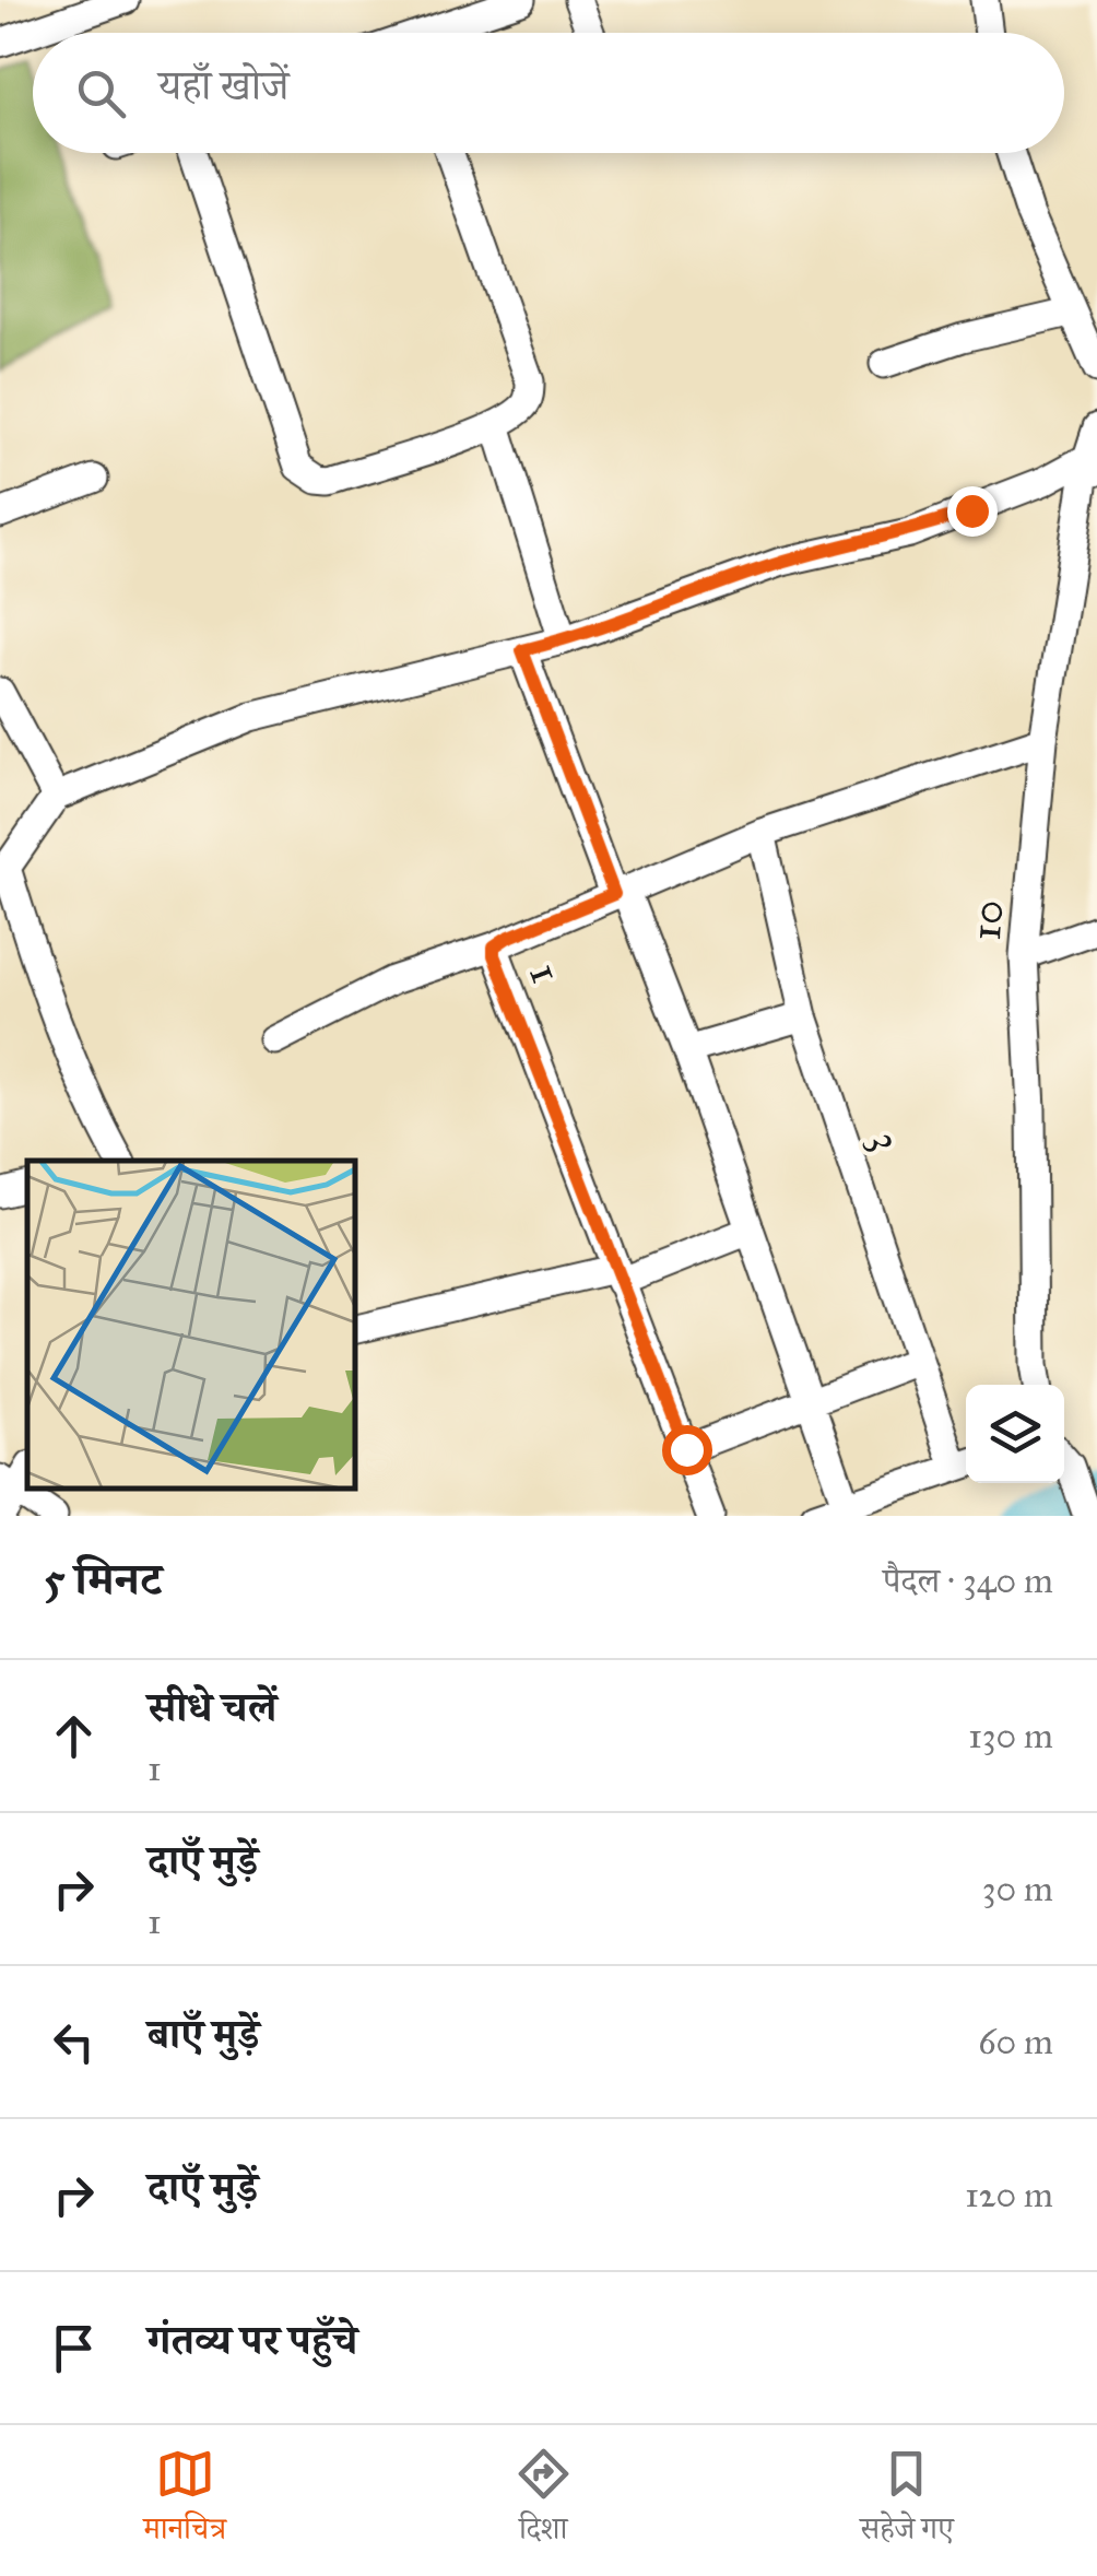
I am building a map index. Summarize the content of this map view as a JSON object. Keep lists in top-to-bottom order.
{
  "streets": {
    "street": ["10", "1", "3"]
  },
  "crossings": [
    ["10", "1"],
    ["1", "3"]
  ],
  "page": {
    "search": "यहाँ खोजें",
    "heading": ["5 मिनट", "पैदल · 340 m"],
    "list": [
      ["सीधे चलें", "1", "130 m"],
      ["दाएँ मुड़ें", "1", "30 m"],
      ["बाएँ मुड़ें", "60 m"],
      ["दाएँ मुड़ें", "120 m"],
      "गंतव्य पर पहुँचे"
    ],
    "nav": ["मानचित्र", "दिशा", "सहेजे गए"]
  }
}
